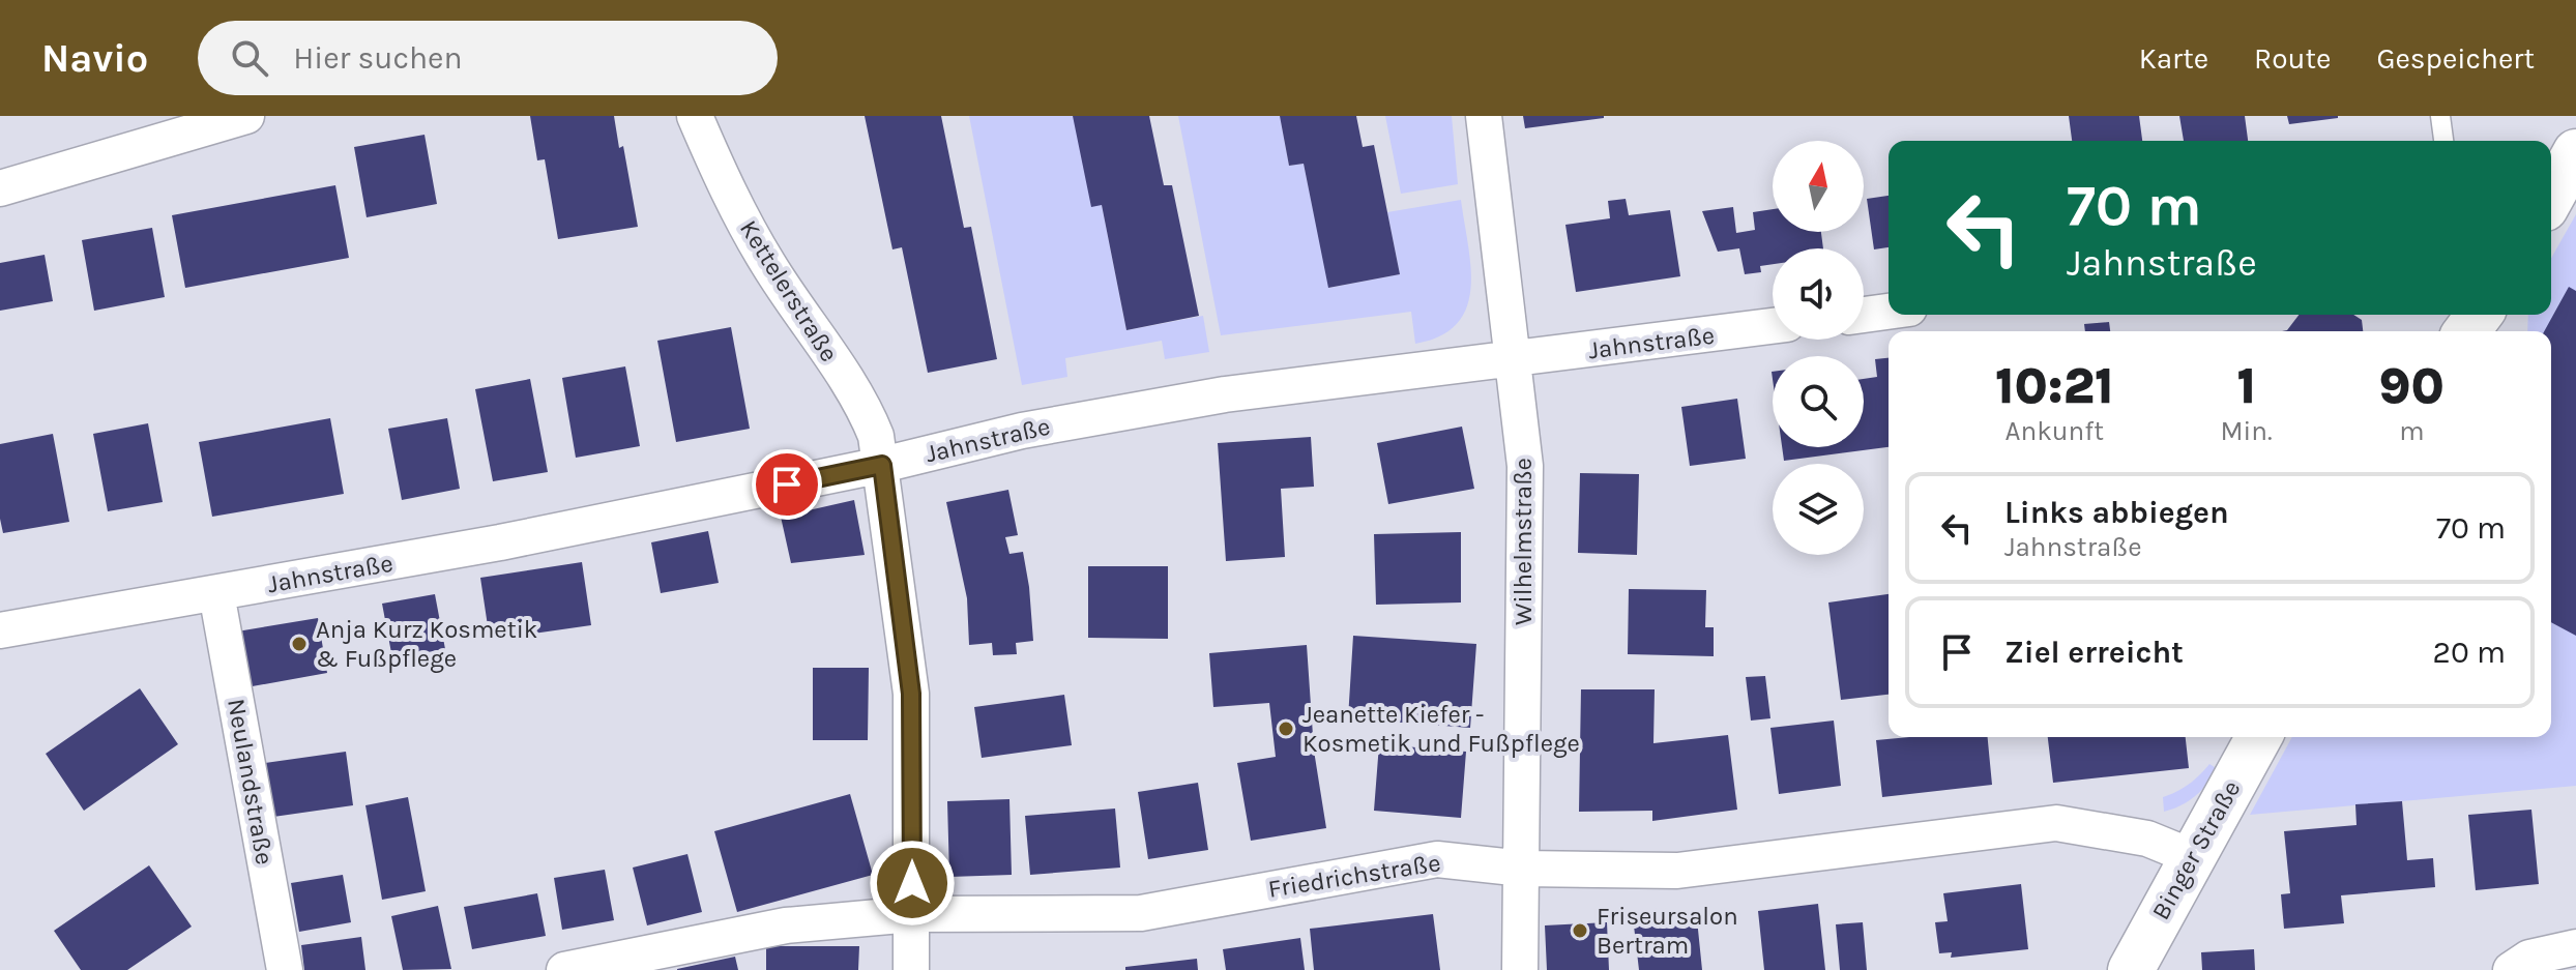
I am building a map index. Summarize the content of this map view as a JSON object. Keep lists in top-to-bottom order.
{
  "streets": {
    "main road": ["Binger Straße"],
    "street": [
      "Kettelerstraße",
      "Jahnstraße",
      "Wilhelmstraße",
      "Neulandstraße",
      "Friedrichstraße"
    ]
  },
  "crossings": [
    ["Kettelerstraße", "Jahnstraße"],
    ["Kettelerstraße", "Friedrichstraße"],
    ["Jahnstraße", "Wilhelmstraße"],
    ["Jahnstraße", "Neulandstraße"],
    ["Wilhelmstraße", "Friedrichstraße"],
    ["Binger Straße", "Friedrichstraße"]
  ],
  "places": ["Anja Kurz Kosmetik & Fußpflege", "Jeanette Kiefer - Kosmetik und Fußpflege", "Friseursalon Bertram"],
  "north": "top",
  "page": {
    "header": "Navio",
    "search": "Hier suchen",
    "nav": ["Karte", "Route", "Gespeichert"],
    "turn": ["70 m", "Jahnstraße"],
    "eta": [
      "10:21",
      "Ankunft",
      "1",
      "Min.",
      "90",
      "m"
    ],
    "list": [
      {
        "name": "Links abbiegen",
        "note": "Jahnstraße",
        "value": "70 m"
      },
      {
        "name": "Ziel erreicht",
        "value": "20 m"
      }
    ]
  }
}
